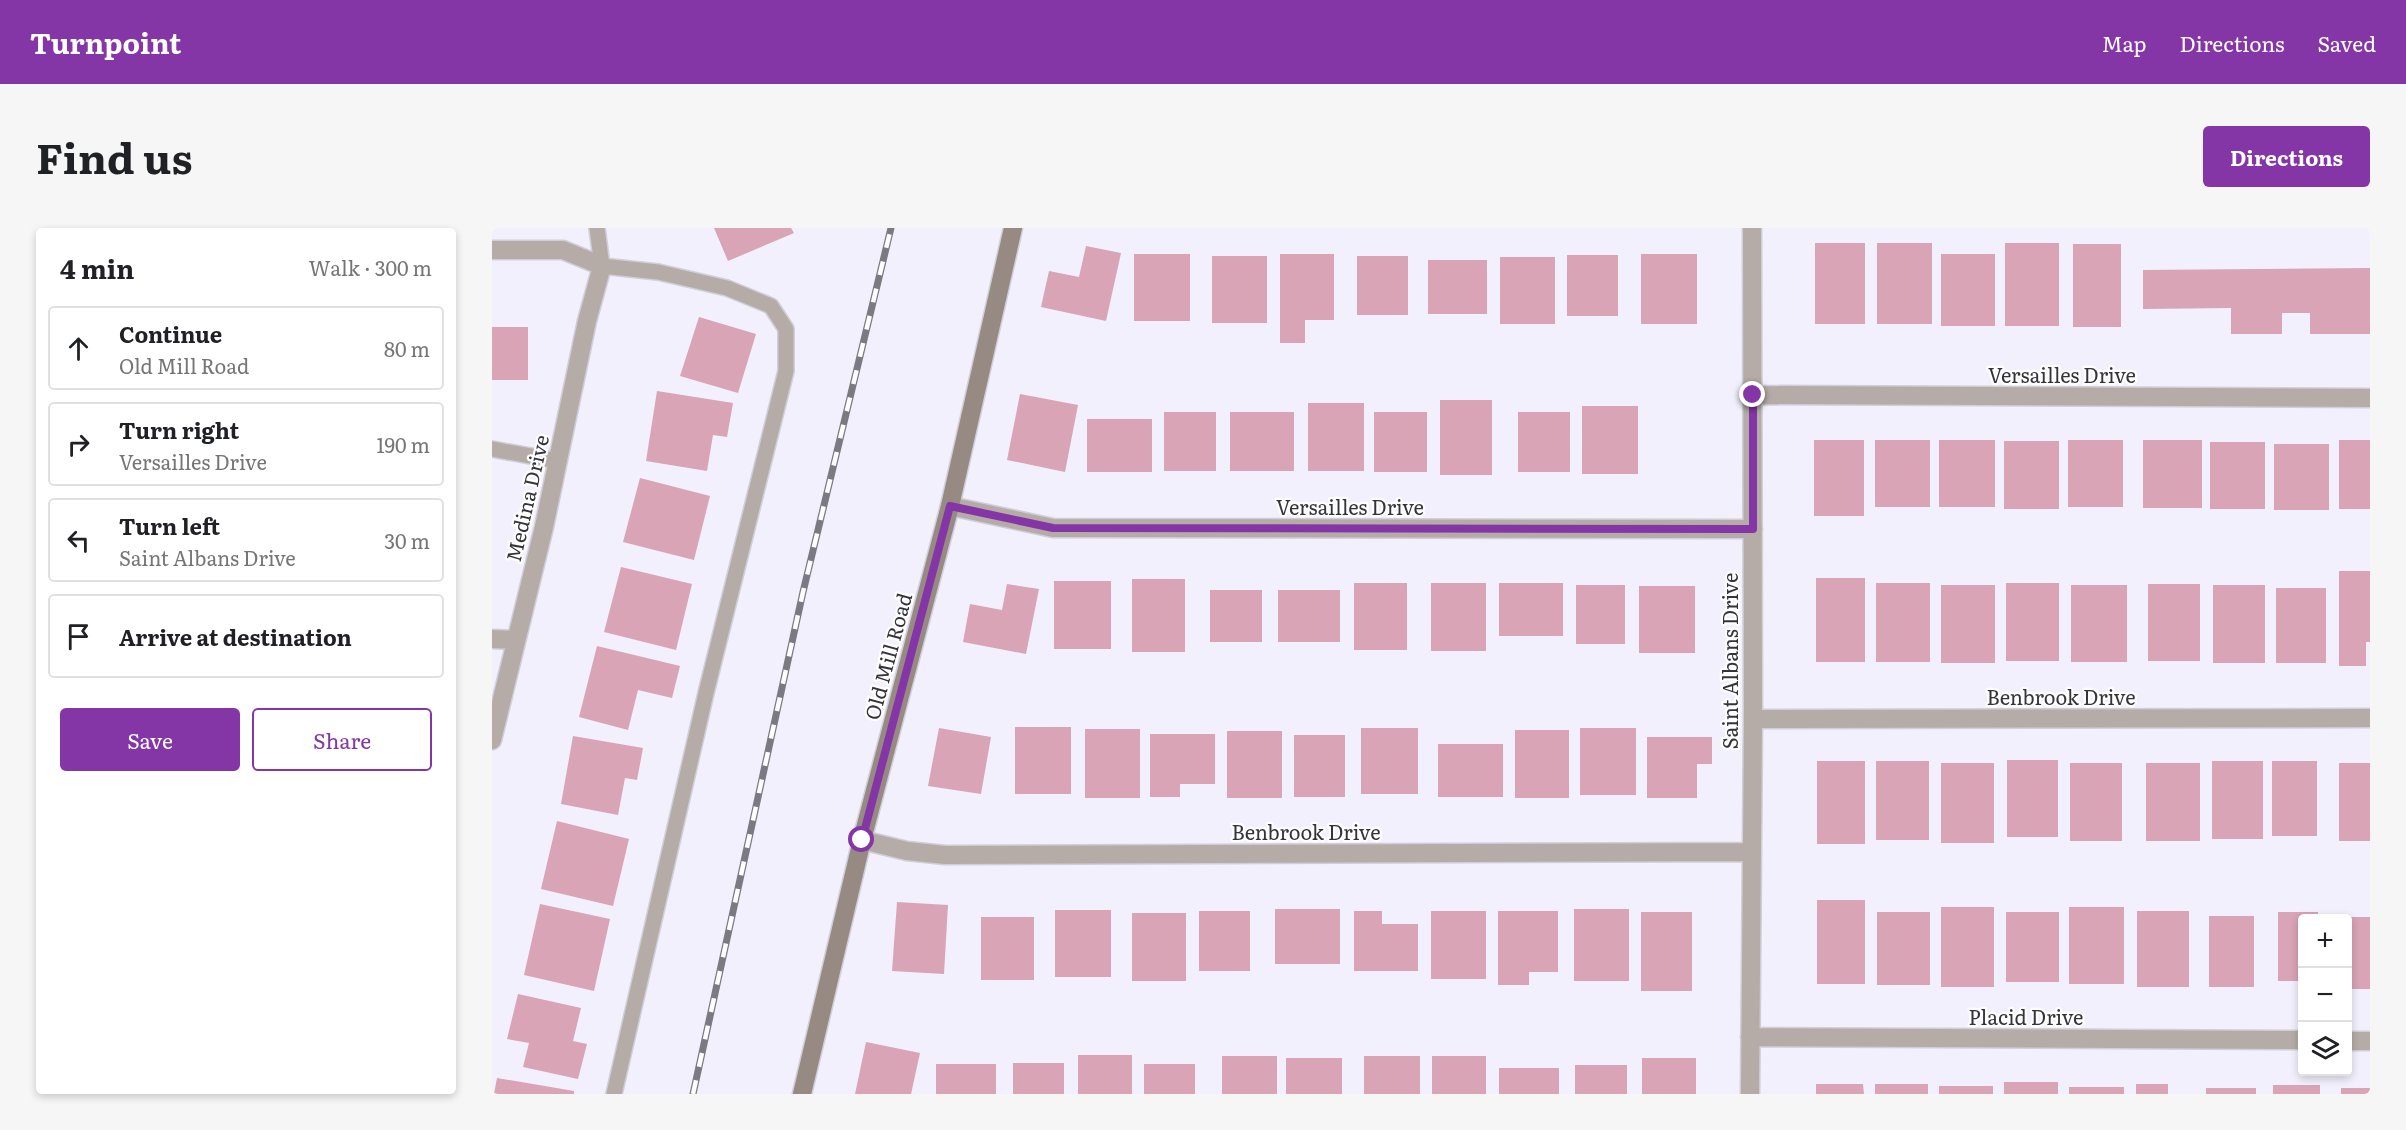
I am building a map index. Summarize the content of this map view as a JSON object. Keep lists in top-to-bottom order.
{
  "streets": {
    "street": [
      "Versailles Drive",
      "Medina Drive",
      "Old Mill Road",
      "Saint Albans Drive",
      "Benbrook Drive",
      "Placid Drive"
    ]
  },
  "crossings": [
    ["Versailles Drive", "Old Mill Road"],
    ["Versailles Drive", "Saint Albans Drive"],
    ["Old Mill Road", "Benbrook Drive"],
    ["Saint Albans Drive", "Benbrook Drive"],
    ["Saint Albans Drive", "Placid Drive"]
  ],
  "page": {
    "header": "Turnpoint",
    "nav": ["Map", "Directions", "Saved"],
    "title": "Find us",
    "buttons": [
      "Directions",
      ["Save", "Share"]
    ],
    "heading": ["4 min", "Walk · 300 m"],
    "list": [
      ["Continue", "Old Mill Road", "80 m"],
      ["Turn right", "Versailles Drive", "190 m"],
      ["Turn left", "Saint Albans Drive", "30 m"],
      "Arrive at destination"
    ],
    "map_buttons": ["+", "−"]
  }
}
